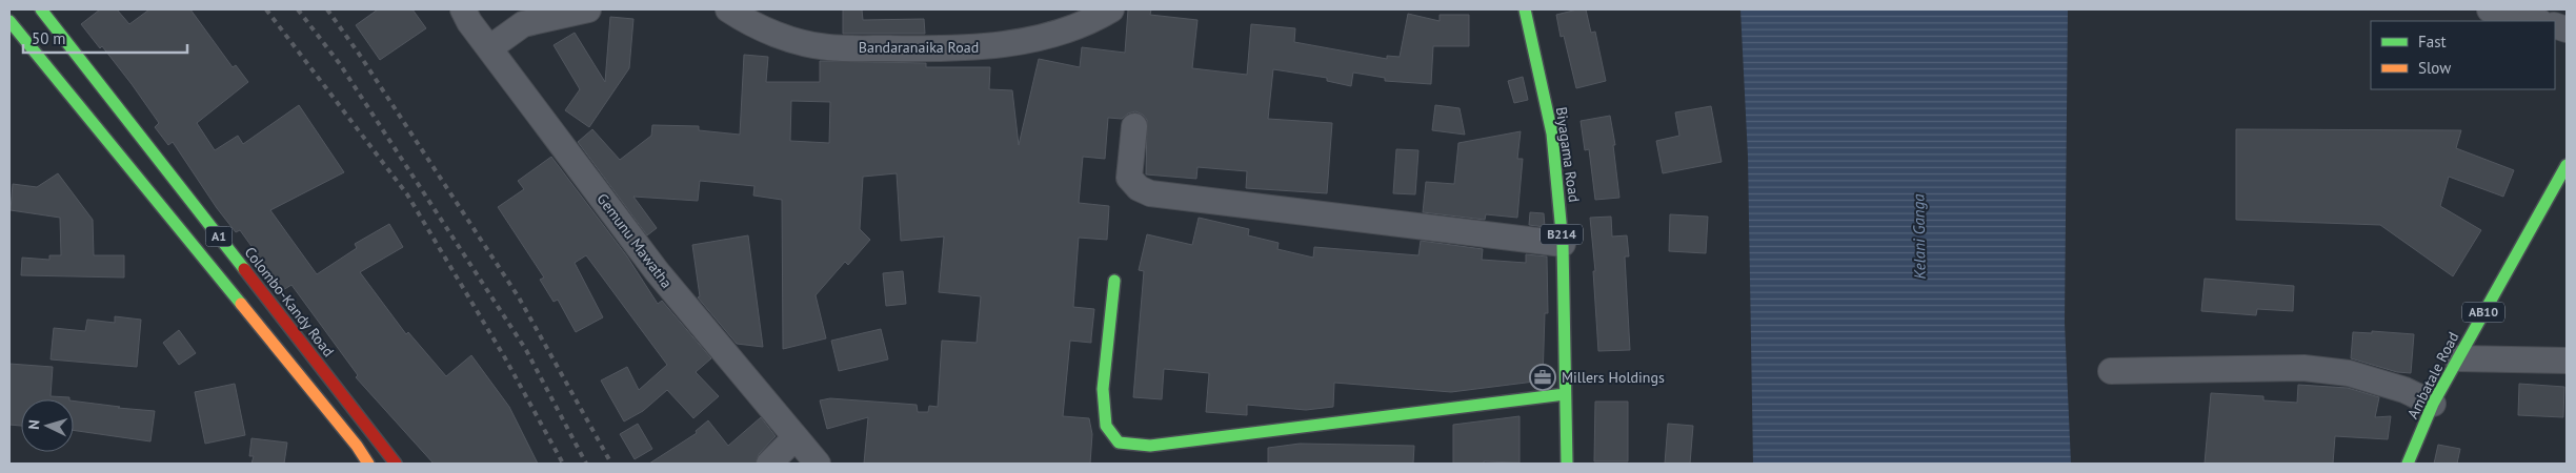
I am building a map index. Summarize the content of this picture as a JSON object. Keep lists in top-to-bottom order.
{
  "streets": {
    "main road": [
      "Biyagama Road",
      "B214",
      "A1",
      "Colombo-Kandy Road",
      "AB10",
      "Ambatale Road"
    ],
    "street": ["Bandaranaika Road", "Gemunu Mawatha"]
  },
  "water": ["Kelani Ganga"],
  "places": {
    "office": ["Millers Holdings"]
  },
  "legend": ["Fast", "Slow"],
  "scale_bar": "50 m",
  "north": "left"
}
